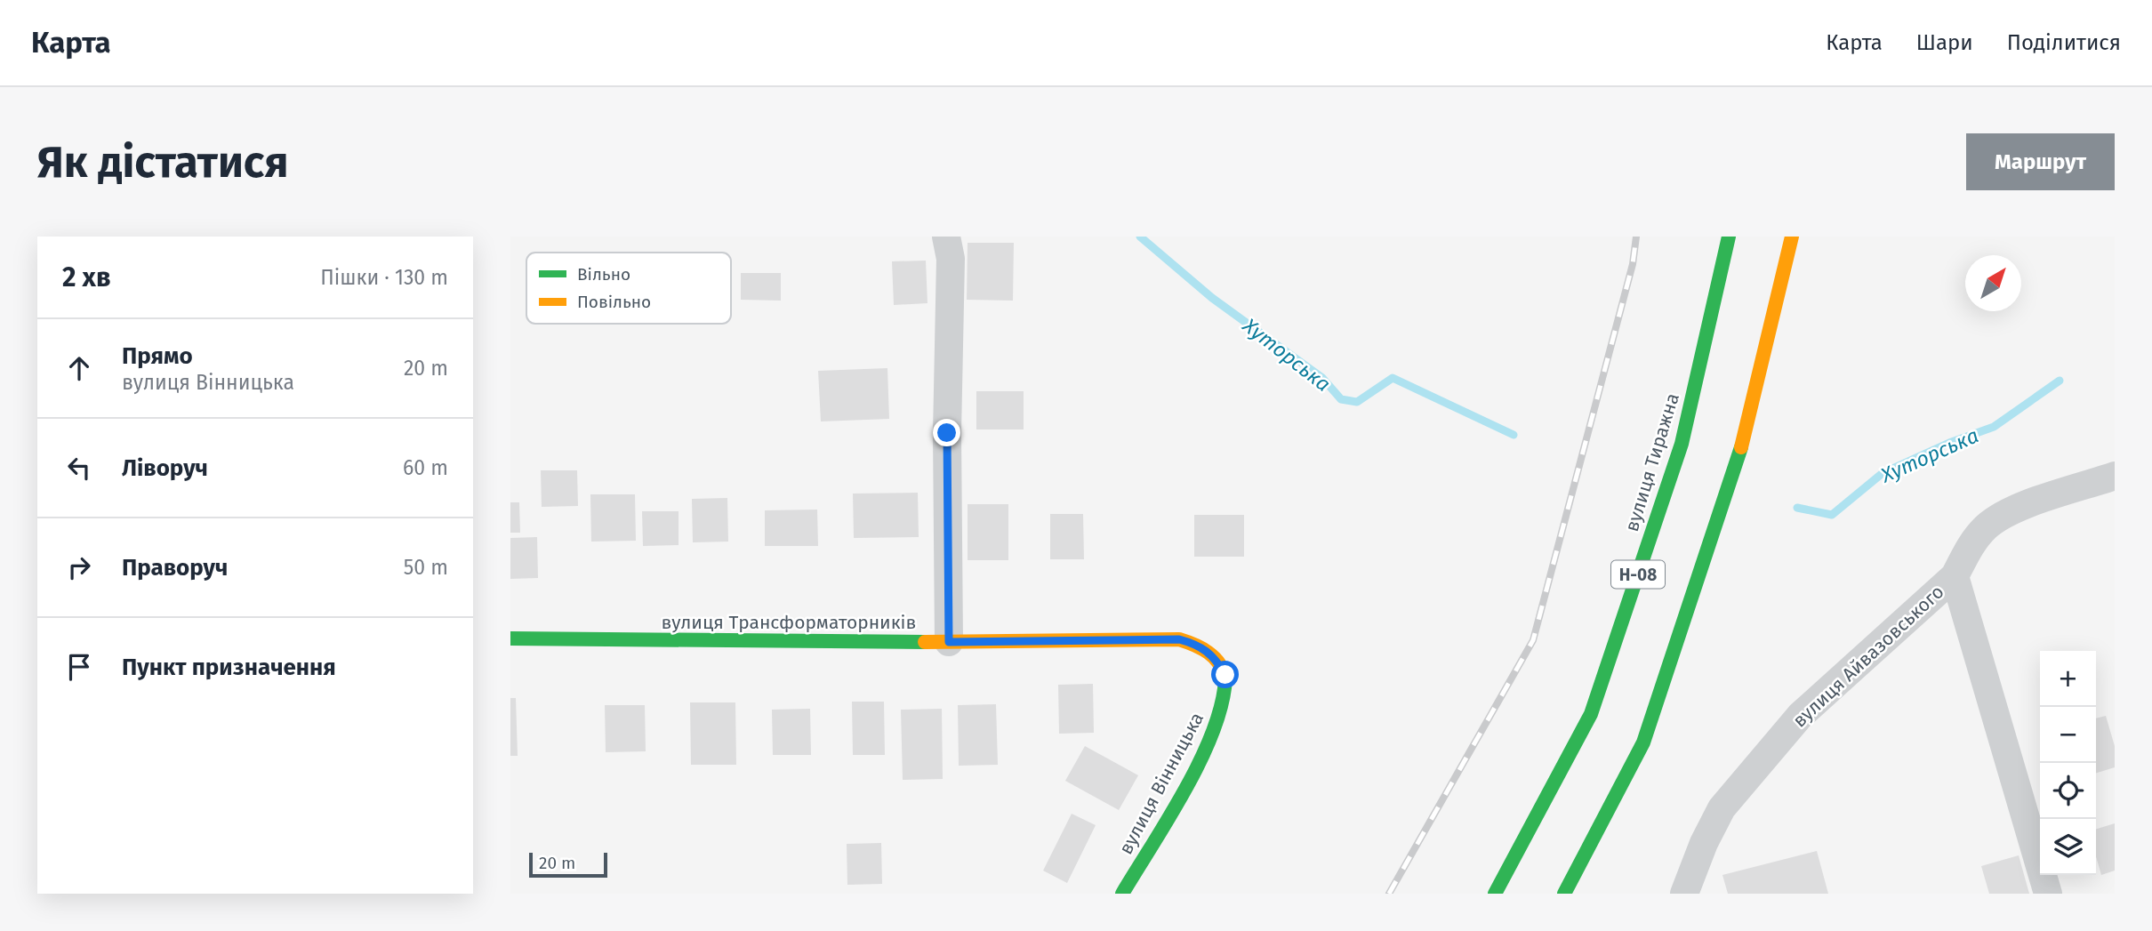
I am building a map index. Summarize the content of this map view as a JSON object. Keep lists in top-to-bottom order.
{
  "streets": {
    "main road": [
      "вулиця Тиражна",
      "Н-08",
      "вулиця Трансформаторників",
      "вулиця Вінницька"
    ],
    "street": ["вулиця Айвазовського"]
  },
  "crossings": [
    ["вулиця Трансформаторників", "вулиця Вінницька"]
  ],
  "water": ["Хуторська"],
  "legend": ["Вільно", "Повільно"],
  "scale_bar": "20 m",
  "north": "top right",
  "page": {
    "header": "Карта",
    "nav": ["Карта", "Шари", "Поділитися"],
    "buttons": "Маршрут",
    "title": "Як дістатися",
    "heading": ["2 хв", "Пішки · 130 m"],
    "list": [
      ["Прямо", "вулиця Вінницька", "20 m"],
      ["Ліворуч", "60 m"],
      ["Праворуч", "50 m"],
      "Пункт призначення"
    ],
    "map_buttons": ["+", "−"],
    "scale": "20 m"
  }
}
